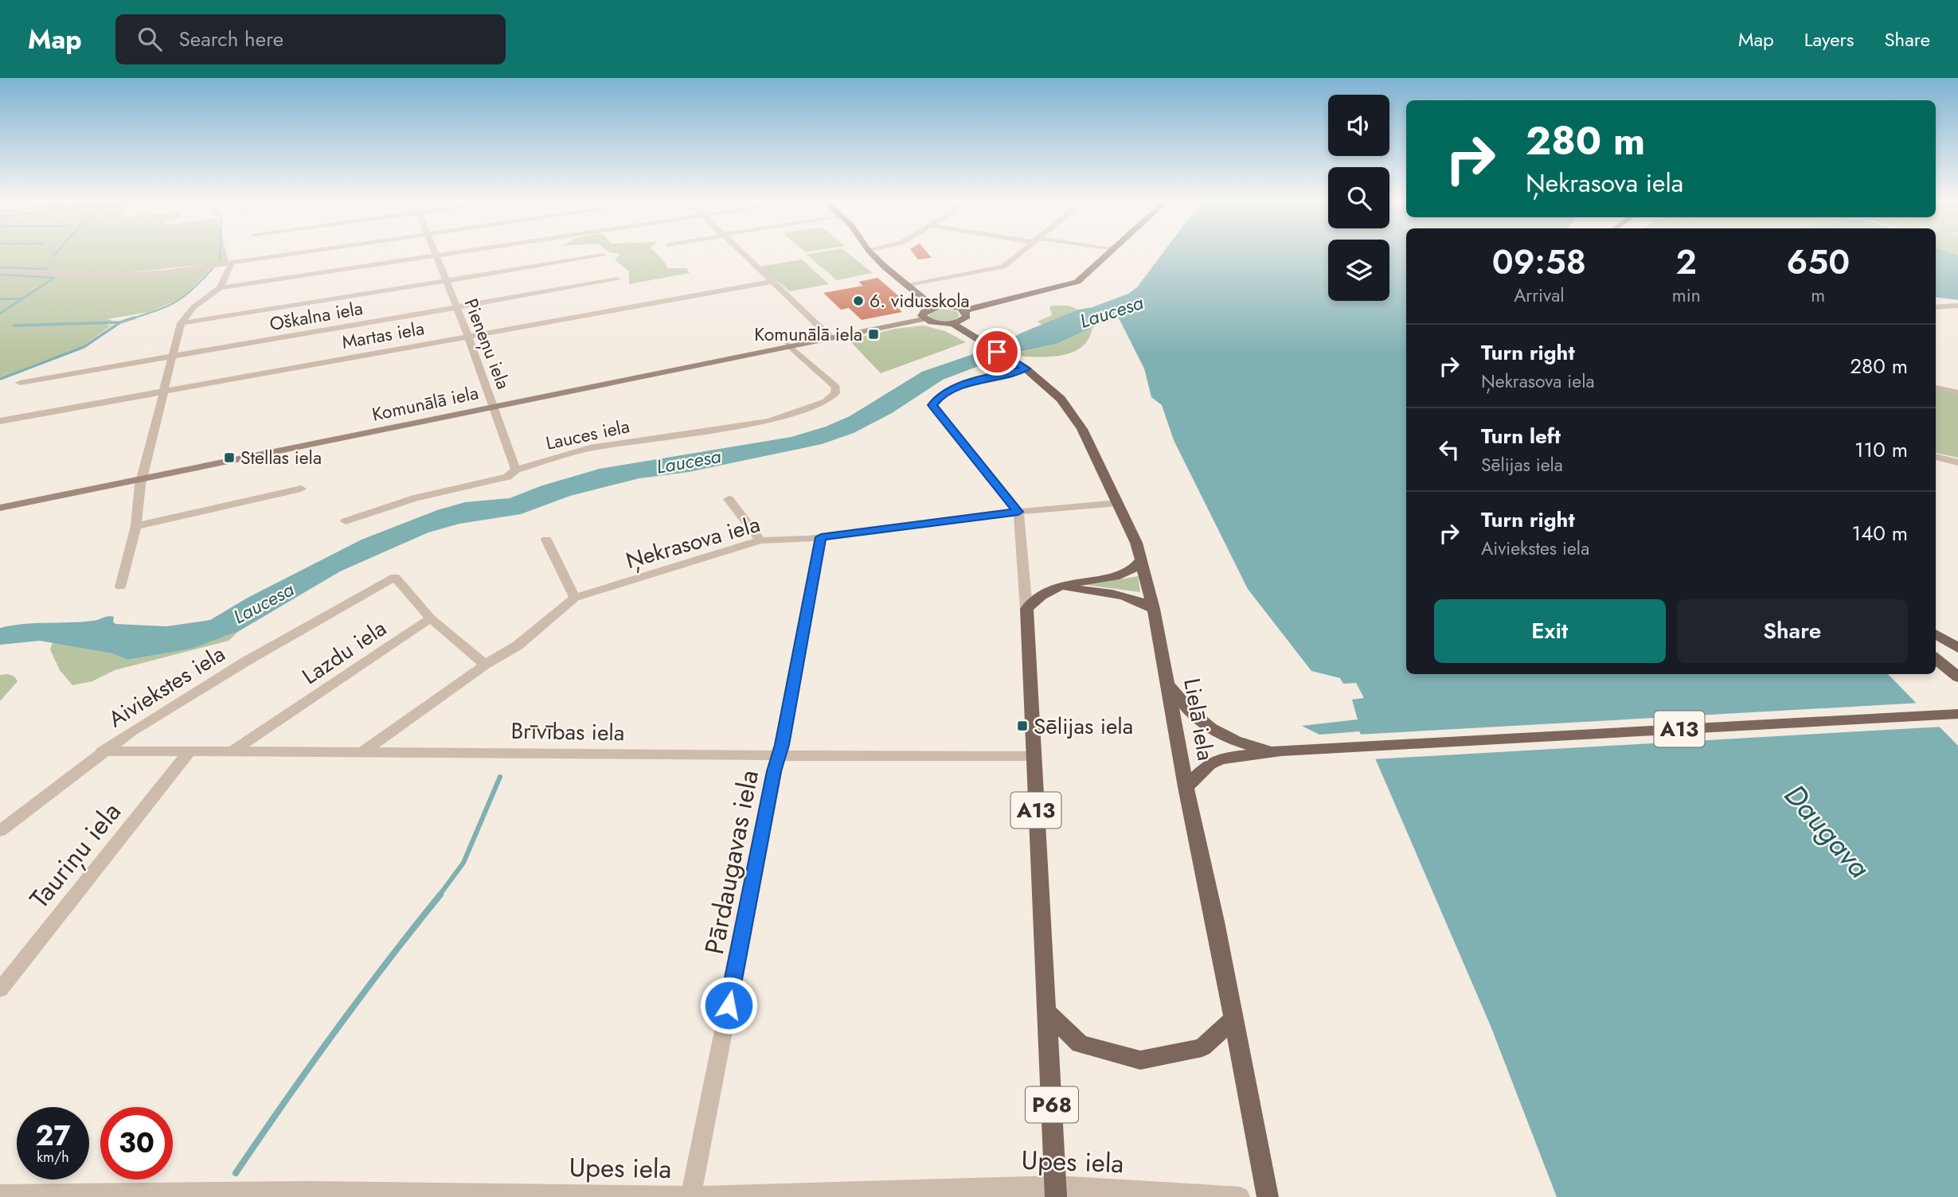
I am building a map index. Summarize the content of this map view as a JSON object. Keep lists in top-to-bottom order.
{
  "streets": {
    "main road": ["Lielā iela", "A13", "P68"],
    "street": [
      "Oškalna iela",
      "Martas iela",
      "Pieneņu iela",
      "Komunālā iela",
      "Lauces iela",
      "Ņekrasova iela",
      "Lazdu iela",
      "Aiviekstes iela",
      "Brīvības iela",
      "Tauriņu iela",
      "Pārdaugavas iela",
      "Upes iela"
    ]
  },
  "crossings": [
    ["Oškalna iela", "Pieneņu iela"],
    ["Martas iela", "Pieneņu iela"],
    ["Pieneņu iela", "Komunālā iela"],
    ["Pieneņu iela", "Lauces iela"],
    ["Komunālā iela", "Lauces iela"],
    ["Komunālā iela", "A13"],
    ["Ņekrasova iela", "Lielā iela"],
    ["Ņekrasova iela", "Brīvības iela"],
    ["Ņekrasova iela", "Pārdaugavas iela"],
    ["Lazdu iela", "Aiviekstes iela"],
    ["Lazdu iela", "Brīvības iela"],
    ["Aiviekstes iela", "Brīvības iela"],
    ["Lielā iela", "A13"],
    ["A13", "Brīvības iela"],
    ["A13", "P68"],
    ["Brīvības iela", "Tauriņu iela"],
    ["Brīvības iela", "Pārdaugavas iela"],
    ["Pārdaugavas iela", "Upes iela"],
    ["P68", "Upes iela"]
  ],
  "water": ["Laucesa", "Daugava"],
  "places": {
    "other": ["6. vidusskola"],
    "transit": ["Komunālā iela", "Stellas iela", "Sēlijas iela"]
  },
  "page": {
    "header": "Map",
    "search": "Search here",
    "nav": ["Map", "Layers", "Share"],
    "turn": ["280 m", "Ņekrasova iela"],
    "eta": [
      "09:58",
      "Arrival",
      "2",
      "min",
      "650",
      "m"
    ],
    "list": [
      {
        "name": "Turn right",
        "note": "Ņekrasova iela",
        "value": "280 m"
      },
      {
        "name": "Turn left",
        "note": "Sēlijas iela",
        "value": "110 m"
      },
      {
        "name": "Turn right",
        "note": "Aiviekstes iela",
        "value": "140 m"
      }
    ],
    "buttons": ["Exit", "Share"],
    "speed": "27 km/h",
    "limit": "30"
  }
}
